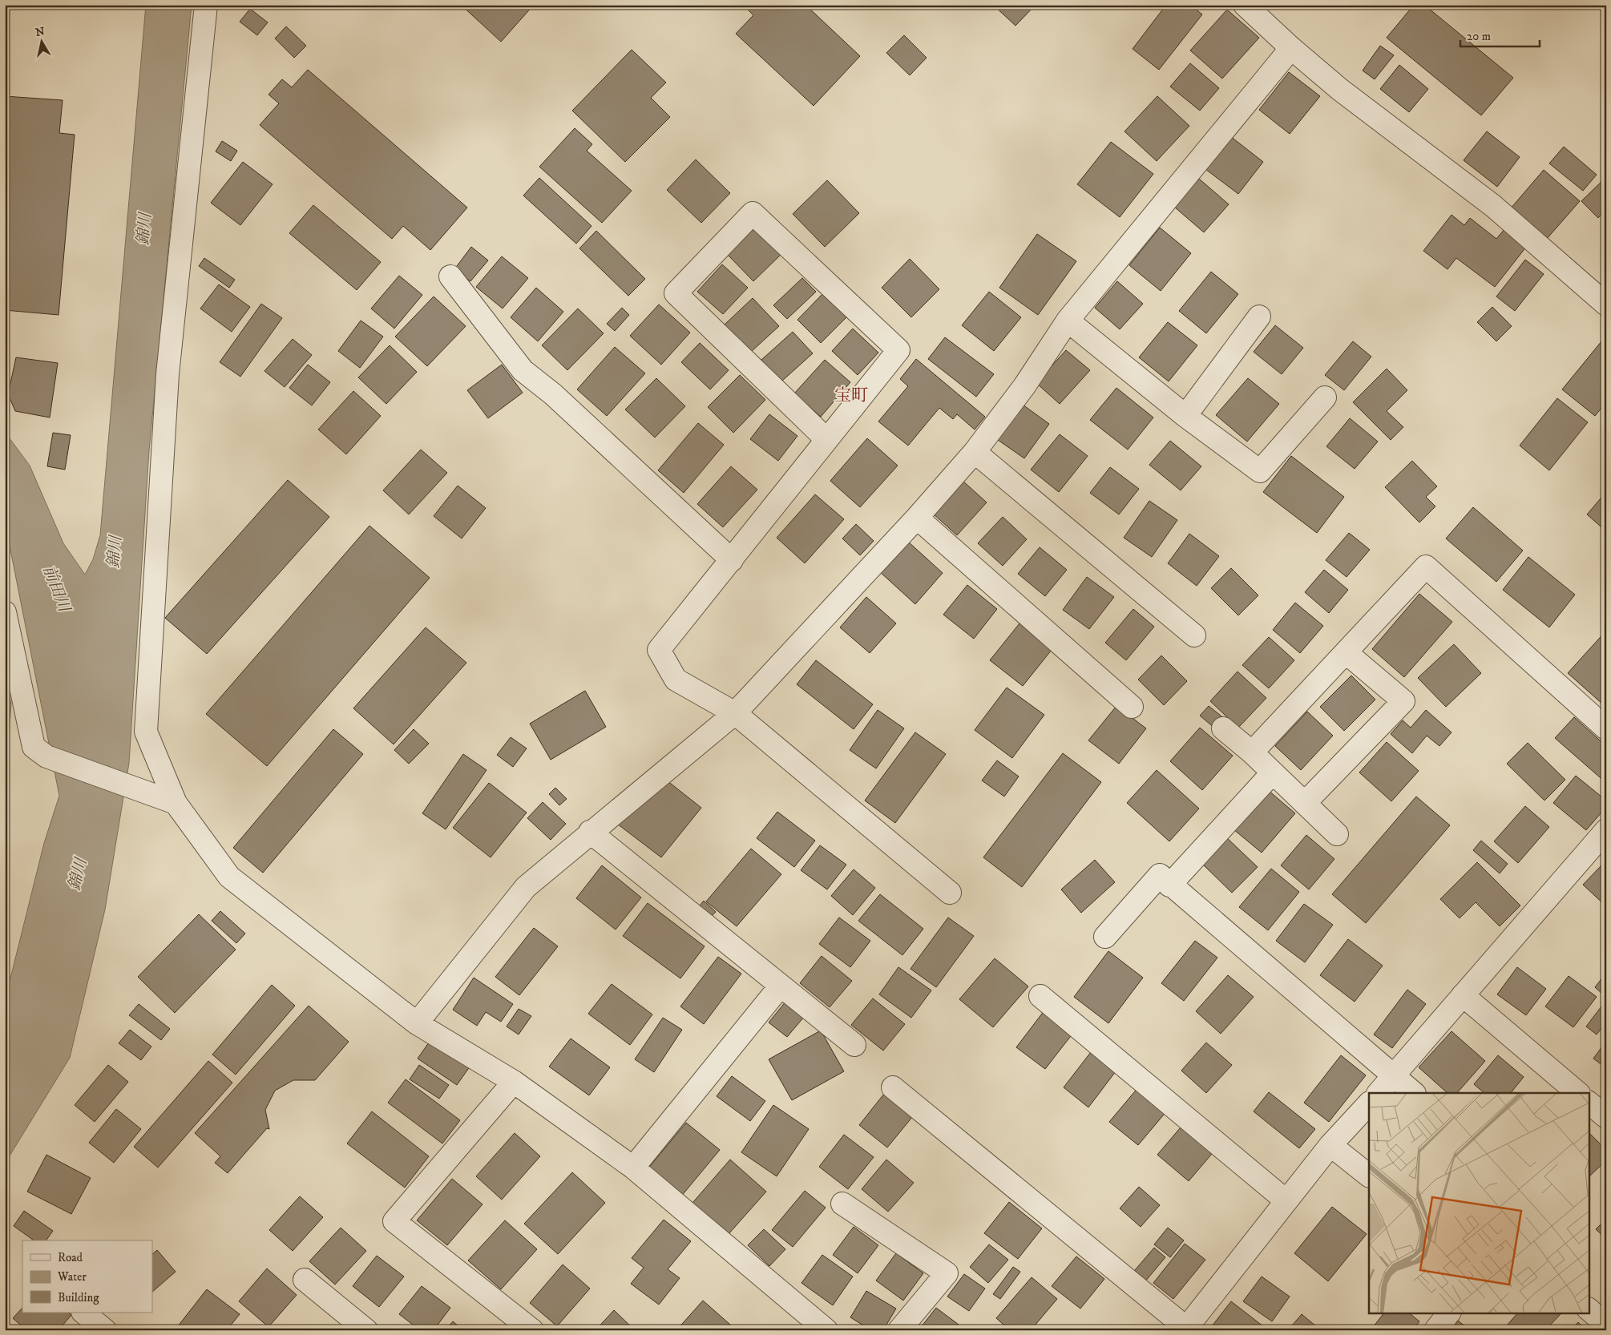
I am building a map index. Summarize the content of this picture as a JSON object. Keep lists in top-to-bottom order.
{
  "districts": ["宝町"],
  "water": ["錦川", "前田川"],
  "legend": ["Road", "Water", "Building"],
  "scale_bar": "20 m",
  "north": "top"
}
